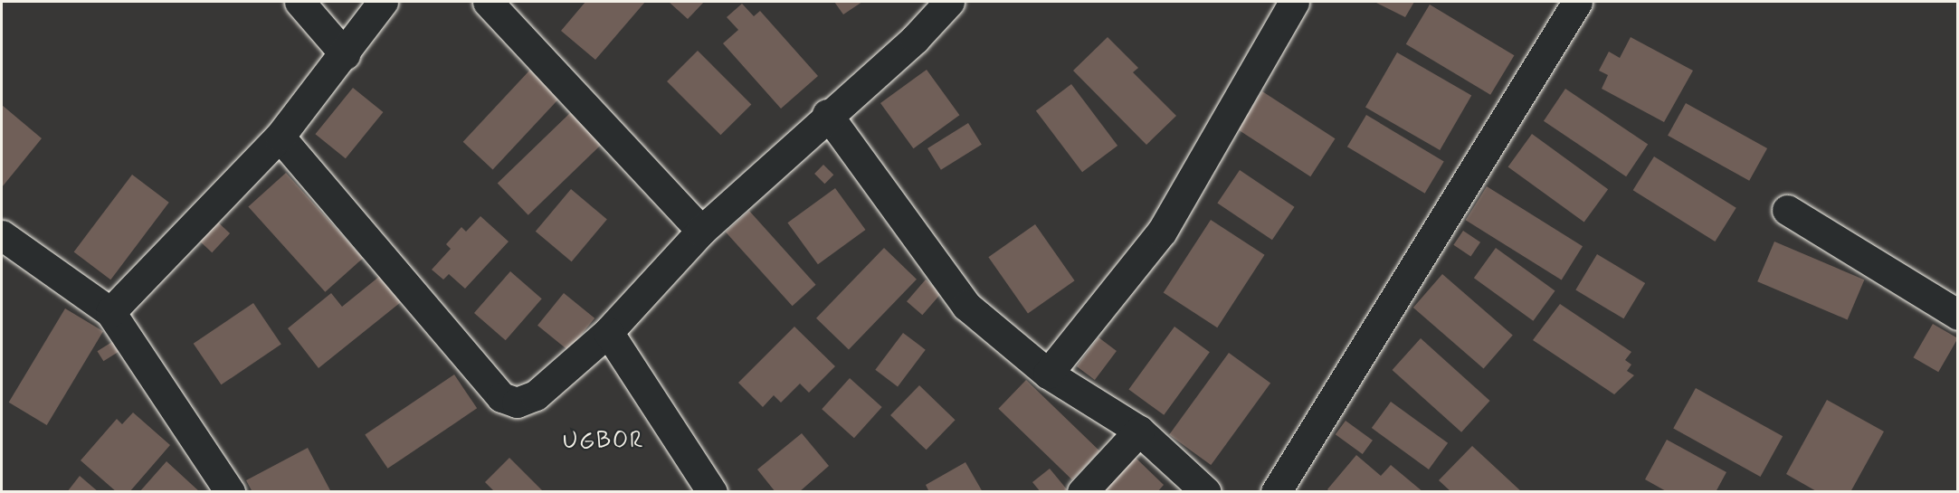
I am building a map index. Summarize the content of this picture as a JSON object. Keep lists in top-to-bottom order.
{
  "districts": ["UGBOR"]
}
